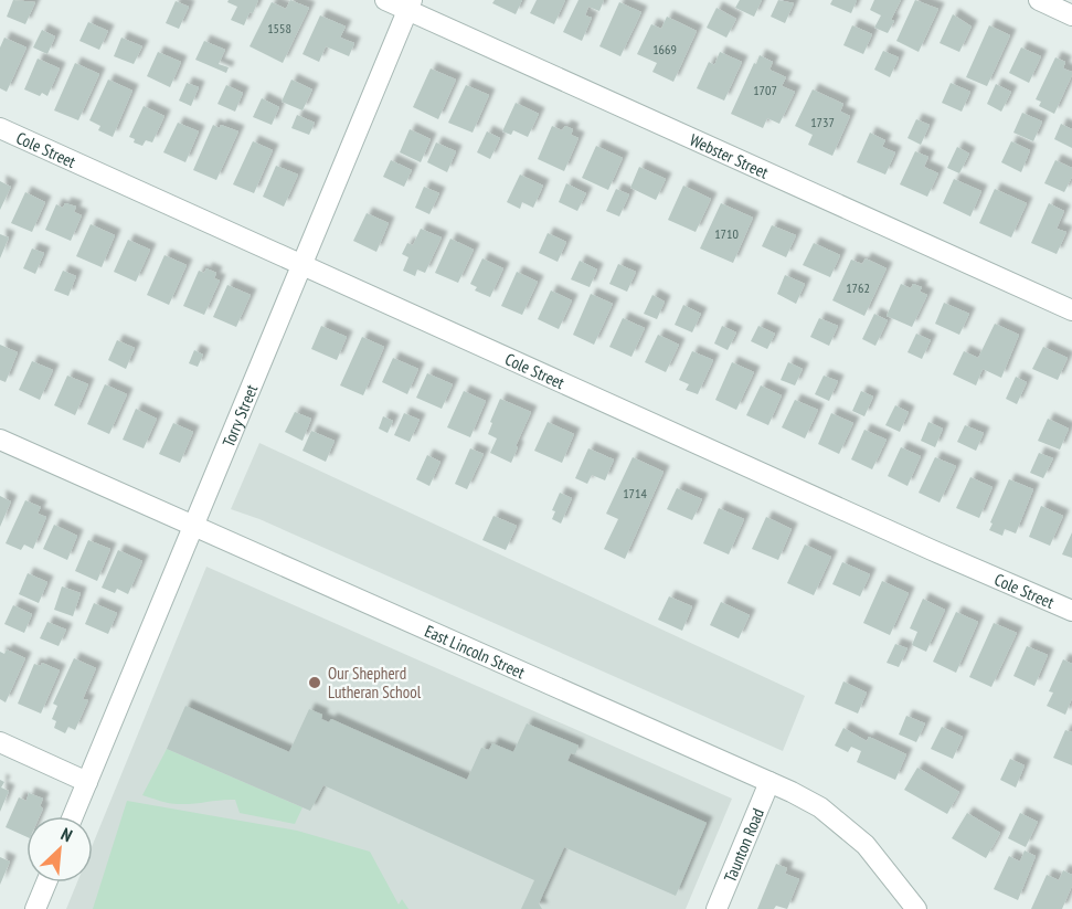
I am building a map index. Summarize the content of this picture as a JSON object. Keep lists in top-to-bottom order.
{
  "streets": {
    "street": [
      "Cole Street",
      "Webster Street",
      "Torry Street",
      "East Lincoln Street",
      "Taunton Road"
    ]
  },
  "crossings": [
    ["Cole Street", "Torry Street"],
    ["Webster Street", "Torry Street"],
    ["Torry Street", "East Lincoln Street"],
    ["East Lincoln Street", "Taunton Road"]
  ],
  "places": ["Our Shepherd Lutheran School"],
  "house_numbers": [
    "1558",
    "1669",
    "1707",
    "1737",
    "1710",
    "1762",
    "1714"
  ],
  "north": "top right"
}
